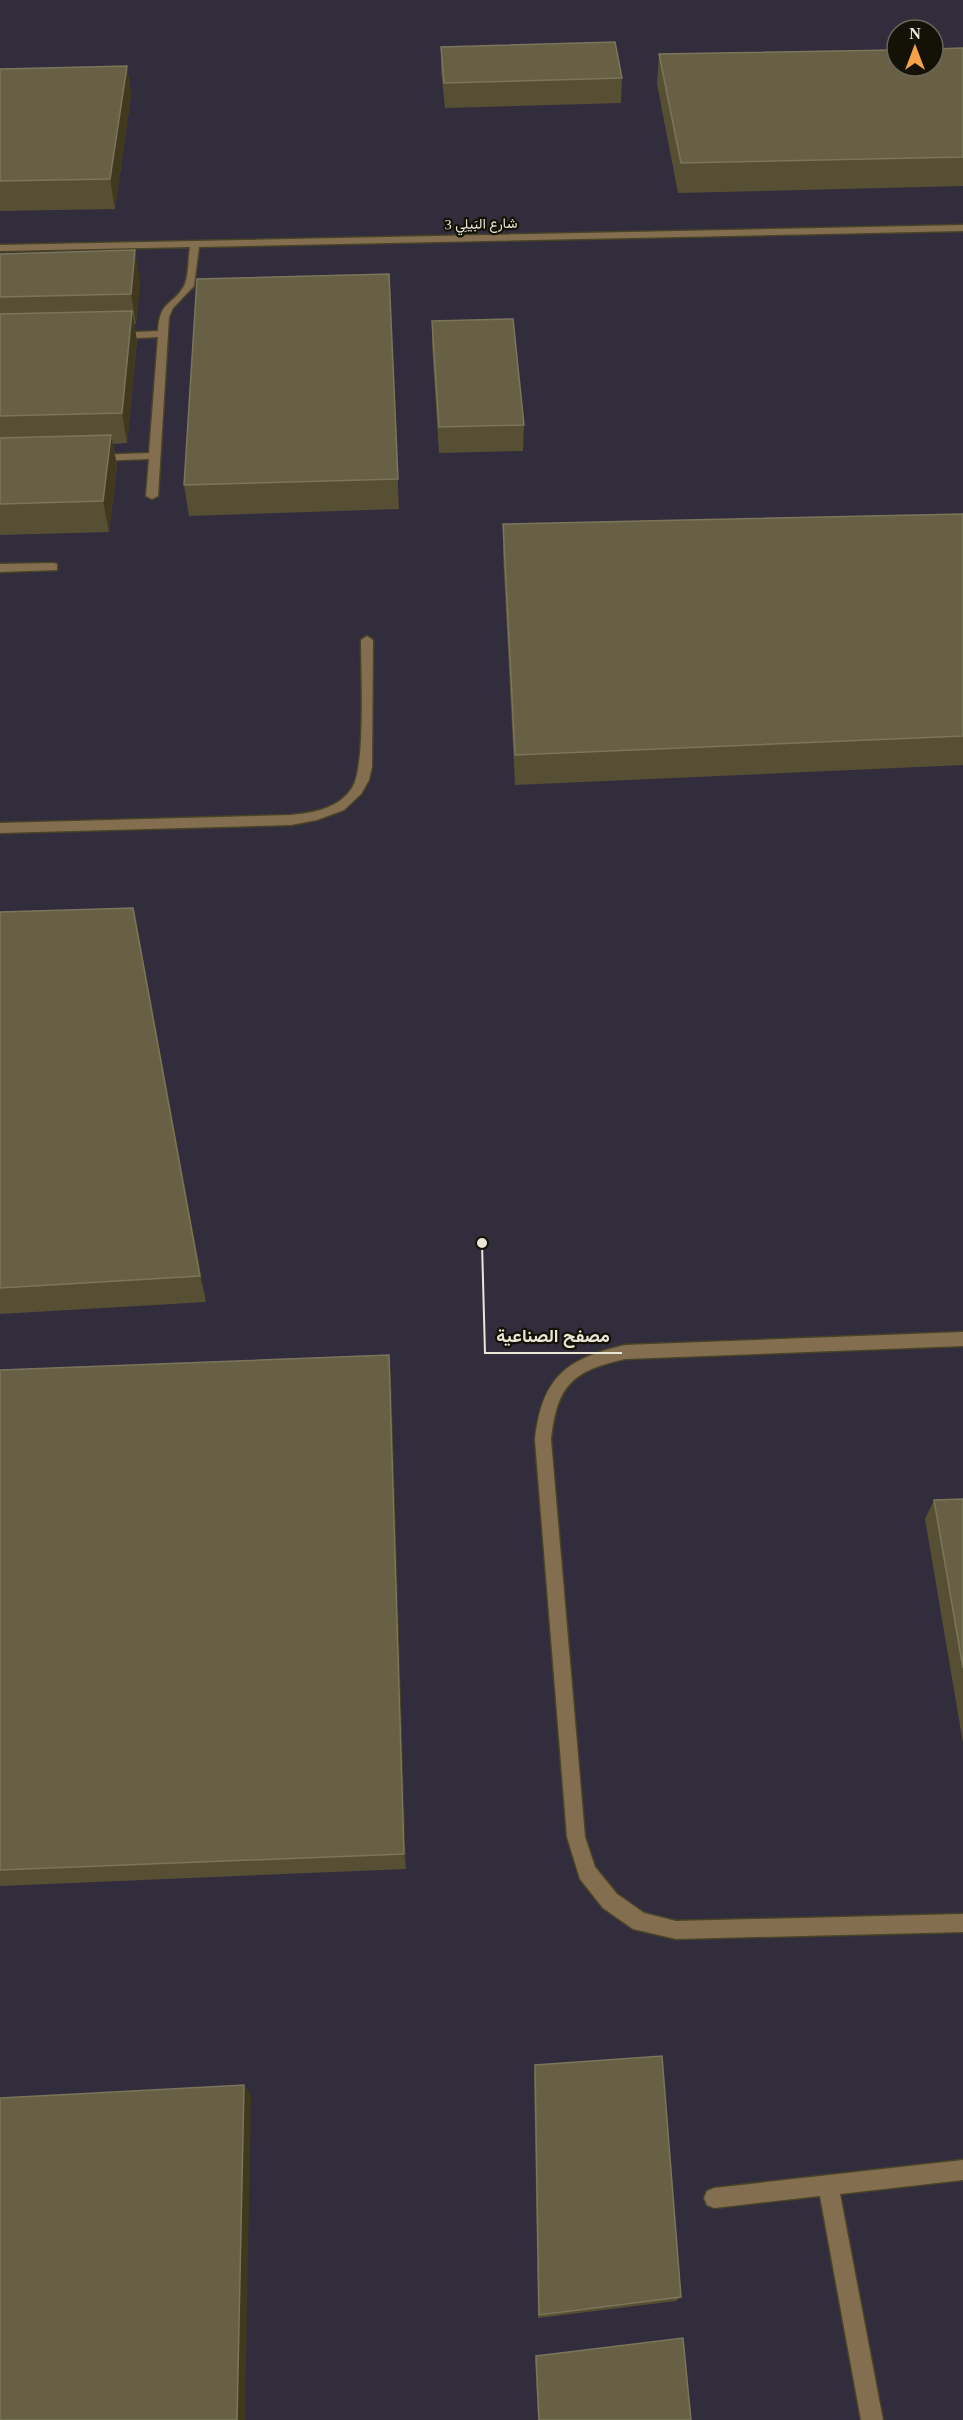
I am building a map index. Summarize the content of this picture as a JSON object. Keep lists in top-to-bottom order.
{
  "streets": {
    "street": ["شارع البَيلِي 3"]
  },
  "places": ["مصفح الصناعية"],
  "north": "top"
}
